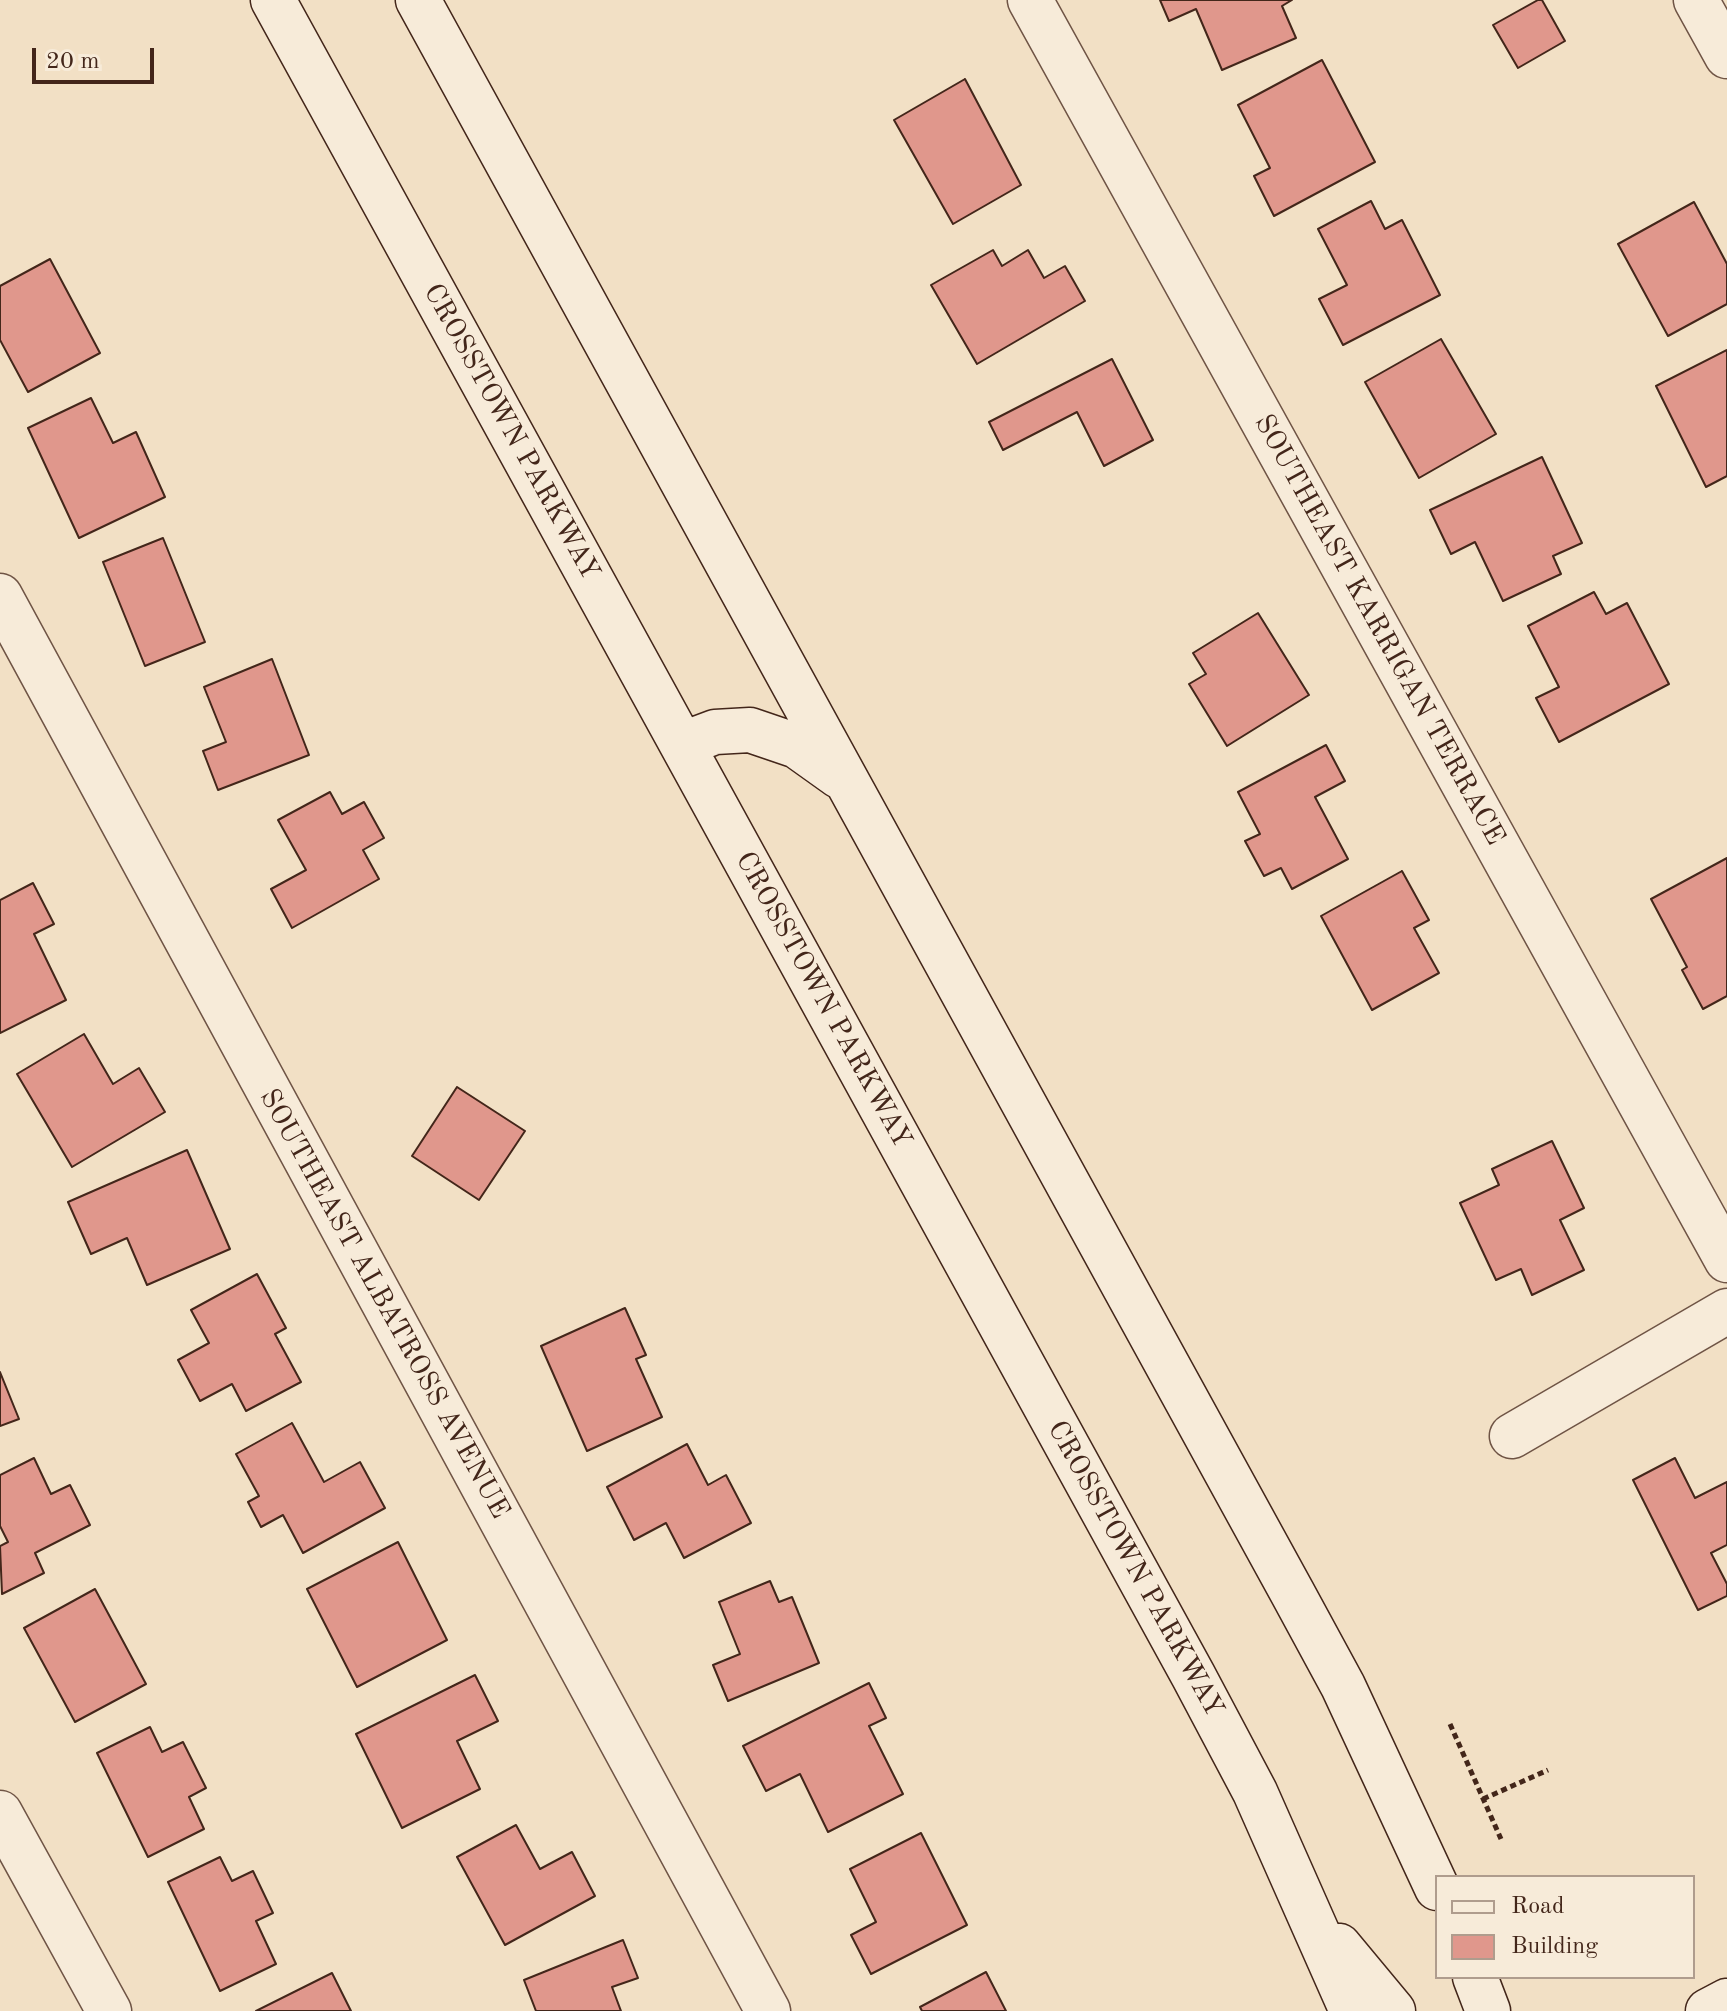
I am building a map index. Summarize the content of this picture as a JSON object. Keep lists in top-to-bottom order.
{
  "streets": {
    "main road": ["CROSSTOWN PARKWAY", "SOUTHEAST KARRIGAN TERRACE", "SOUTHEAST ALBATROSS AVENUE"]
  },
  "legend": ["Road", "Building"],
  "scale_bar": "20 m"
}
